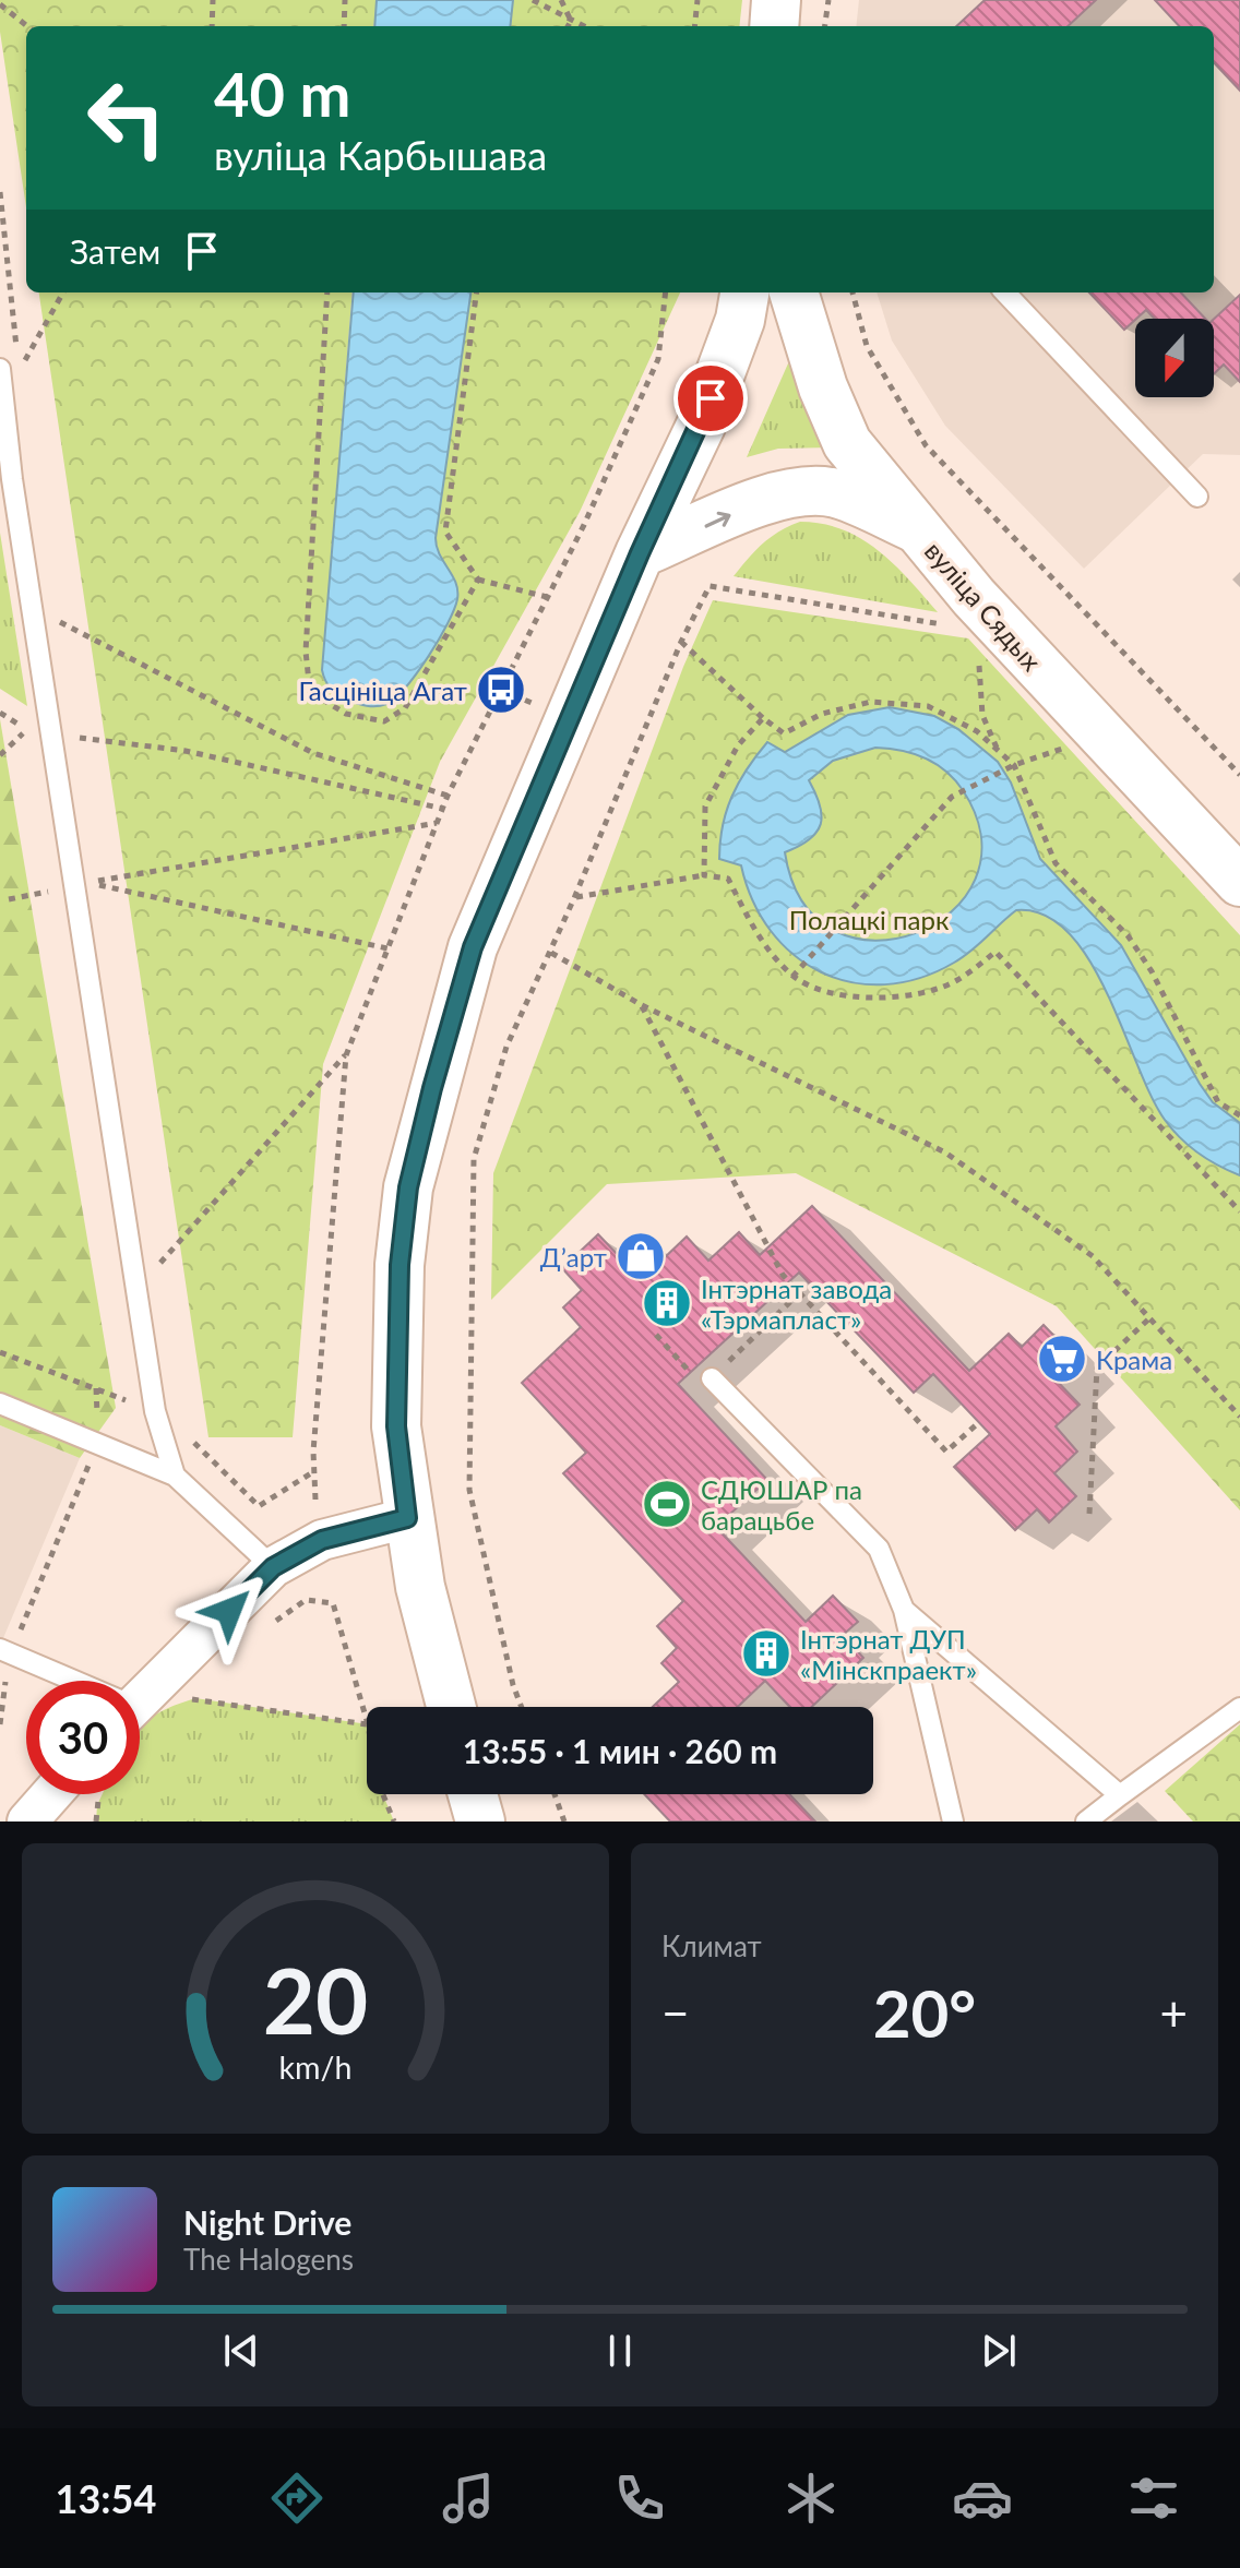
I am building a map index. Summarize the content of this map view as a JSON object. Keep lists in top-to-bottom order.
{
  "streets": {
    "main road": ["вуліца Сядых"]
  },
  "parks": ["Полацкі парк"],
  "places": {
    "bus stop": ["Гасцініца Агат"],
    "shop": ["Дʼарт"],
    "building": ["Інтэрнат завода «Тэрмапласт»", "Інтэрнат ДУП «Мінскпраект»"],
    "supermarket": ["Крама"],
    "sports": ["СДЮШАР па барацьбе"]
  },
  "north": "bottom",
  "page": {
    "turn": ["40 m", "вуліца Карбышава"],
    "then": "Затем",
    "limit": "30",
    "trip": "13:55 · 1 мин · 260 m",
    "tile": "Климат",
    "heat": ["−", "20°", "+"],
    "song": ["Night Drive", "The Halogens"],
    "tabs": "13:54",
    "gauge": ["20", "km/h"]
  }
}
